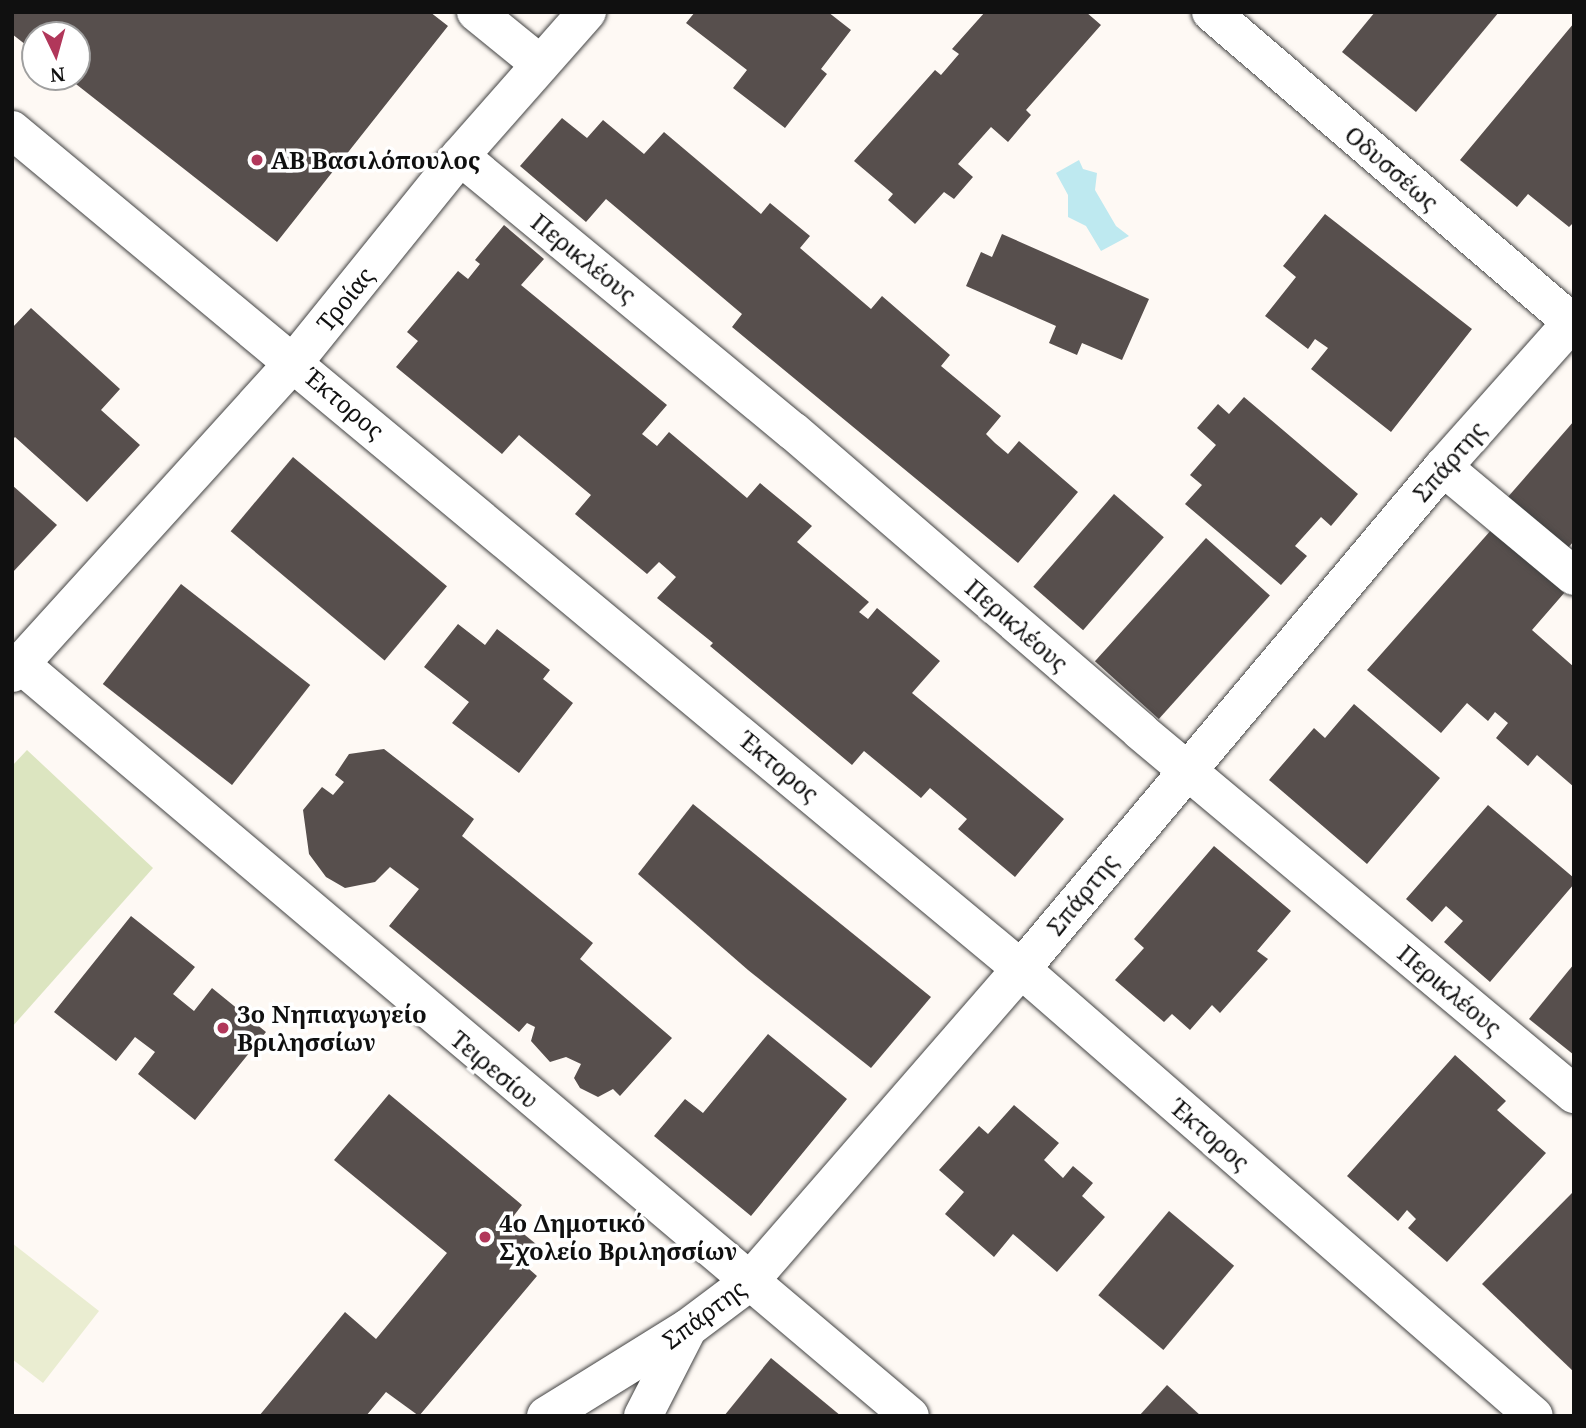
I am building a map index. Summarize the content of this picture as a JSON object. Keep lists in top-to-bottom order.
{
  "streets": {
    "street": [
      "Οδυσσέως",
      "Περικλέους",
      "Τροίας",
      "Έκτορος",
      "Σπάρτης",
      "Τειρεσίου"
    ]
  },
  "crossings": [
    ["Οδυσσέως", "Σπάρτης"],
    ["Περικλέους", "Τροίας"],
    ["Περικλέους", "Σπάρτης"],
    ["Τροίας", "Έκτορος"],
    ["Τροίας", "Τειρεσίου"],
    ["Έκτορος", "Σπάρτης"],
    ["Σπάρτης", "Τειρεσίου"]
  ],
  "places": ["ΑΒ Βασιλόπουλος", "3ο Νηπιαγωγείο Βριλησσίων", "4o Δημοτικό Σχολείο Βριλησσίων"],
  "north": "bottom"
}
